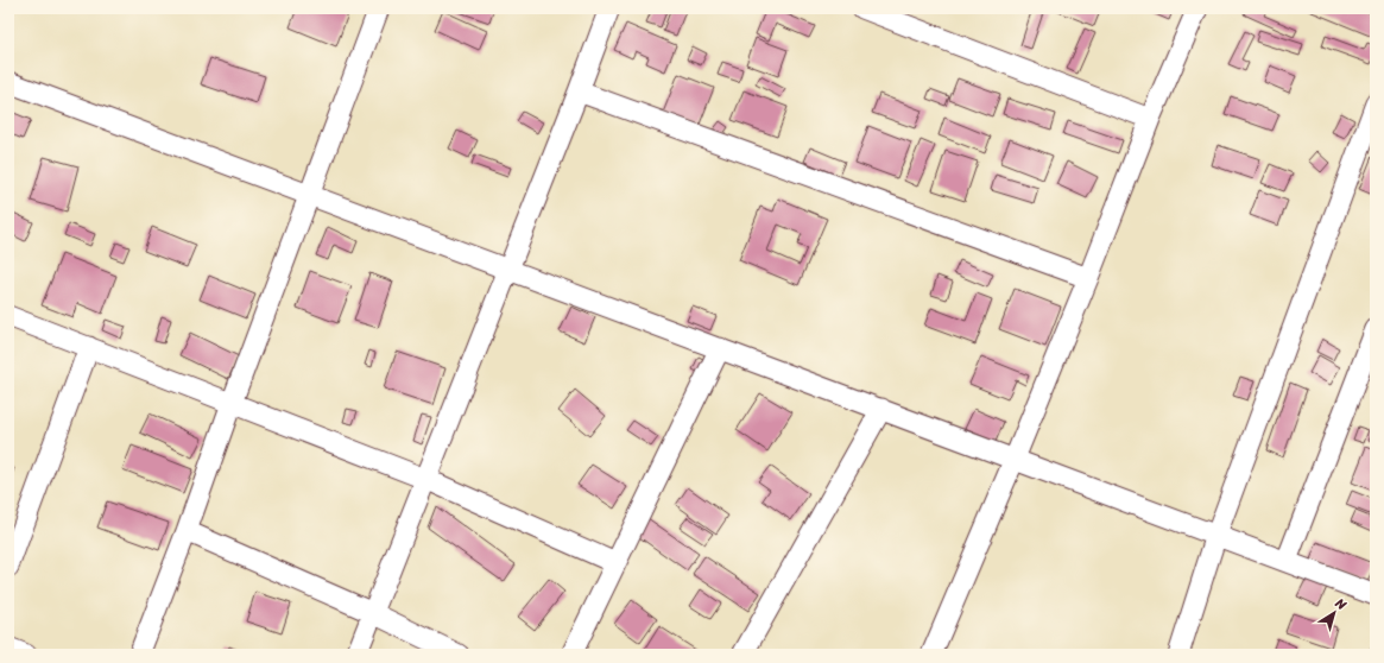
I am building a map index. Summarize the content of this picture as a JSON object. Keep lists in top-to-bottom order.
{
  "north": "top right"
}
